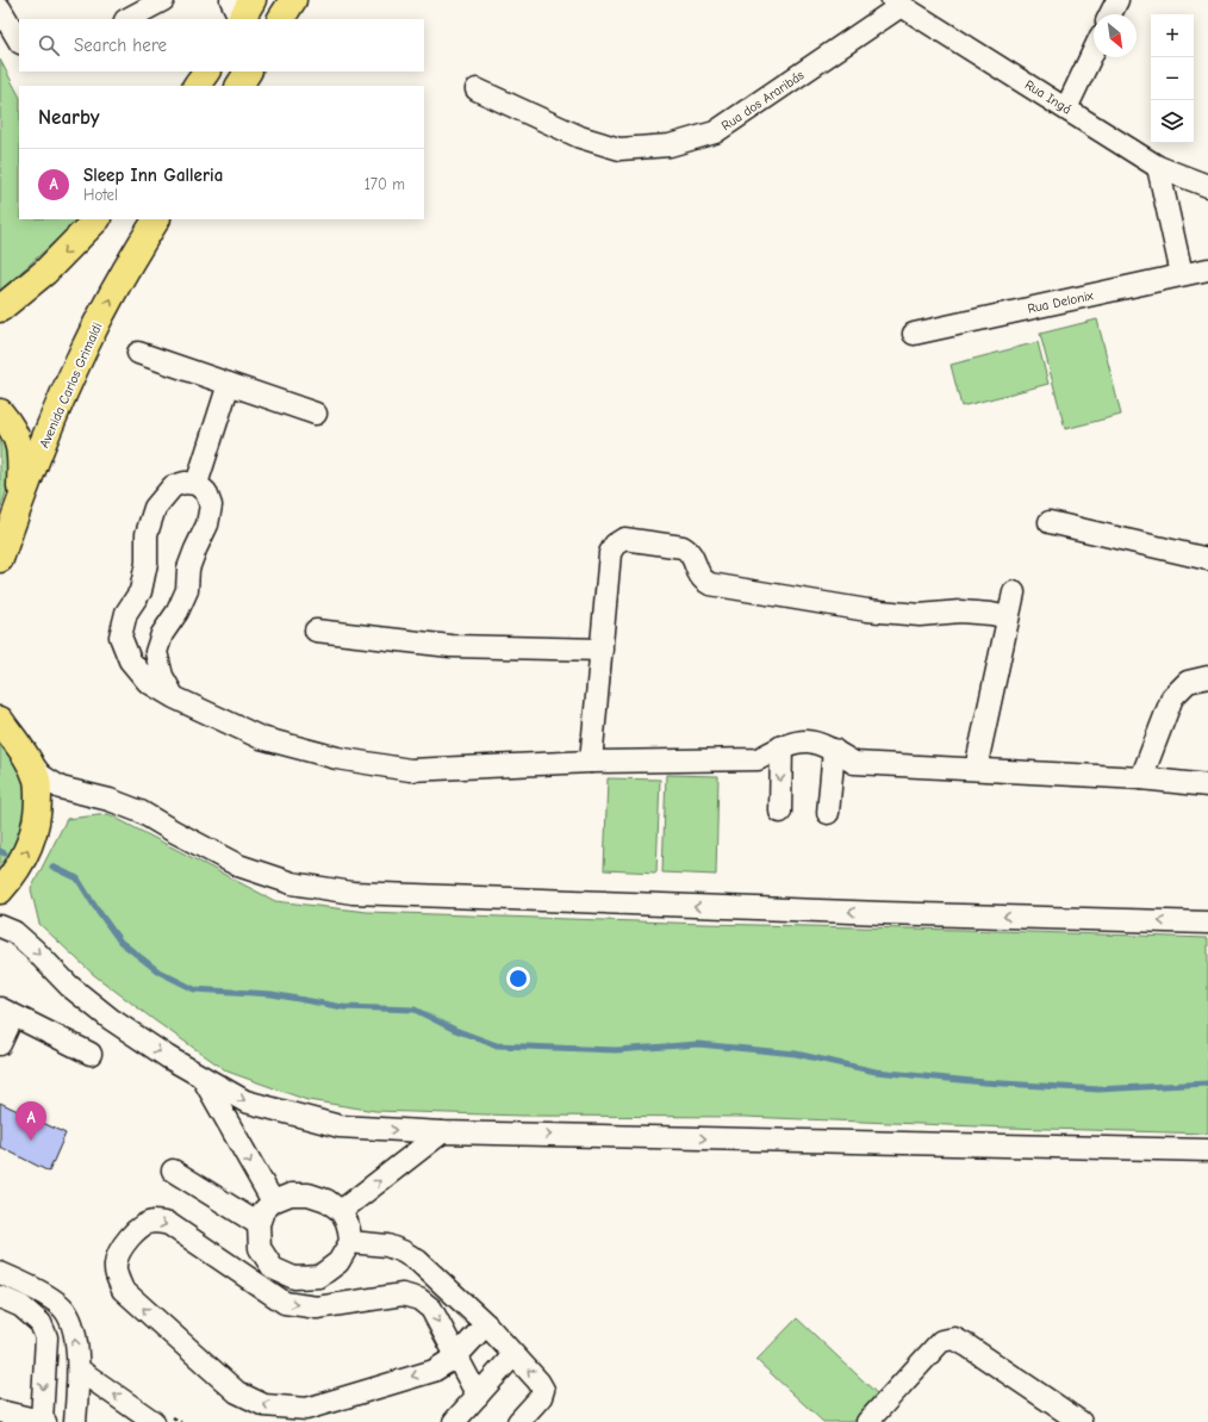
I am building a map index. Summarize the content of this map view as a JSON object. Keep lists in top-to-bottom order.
{
  "streets": {
    "main road": ["Avenida Carlos Grimaldi"],
    "street": ["Rua Ingá", "Rua dos Araribás", "Rua Delonix"]
  },
  "crossings": [
    ["Rua Ingá", "Rua dos Araribás"]
  ],
  "north": "bottom right",
  "page": {
    "map_buttons": ["+", "−"],
    "search": "Search here",
    "heading": "Nearby",
    "list": [
      {
        "mark": "A",
        "name": "Sleep Inn Galleria",
        "note": "Hotel",
        "value": "170 m"
      }
    ],
    "pins": "A"
  }
}
